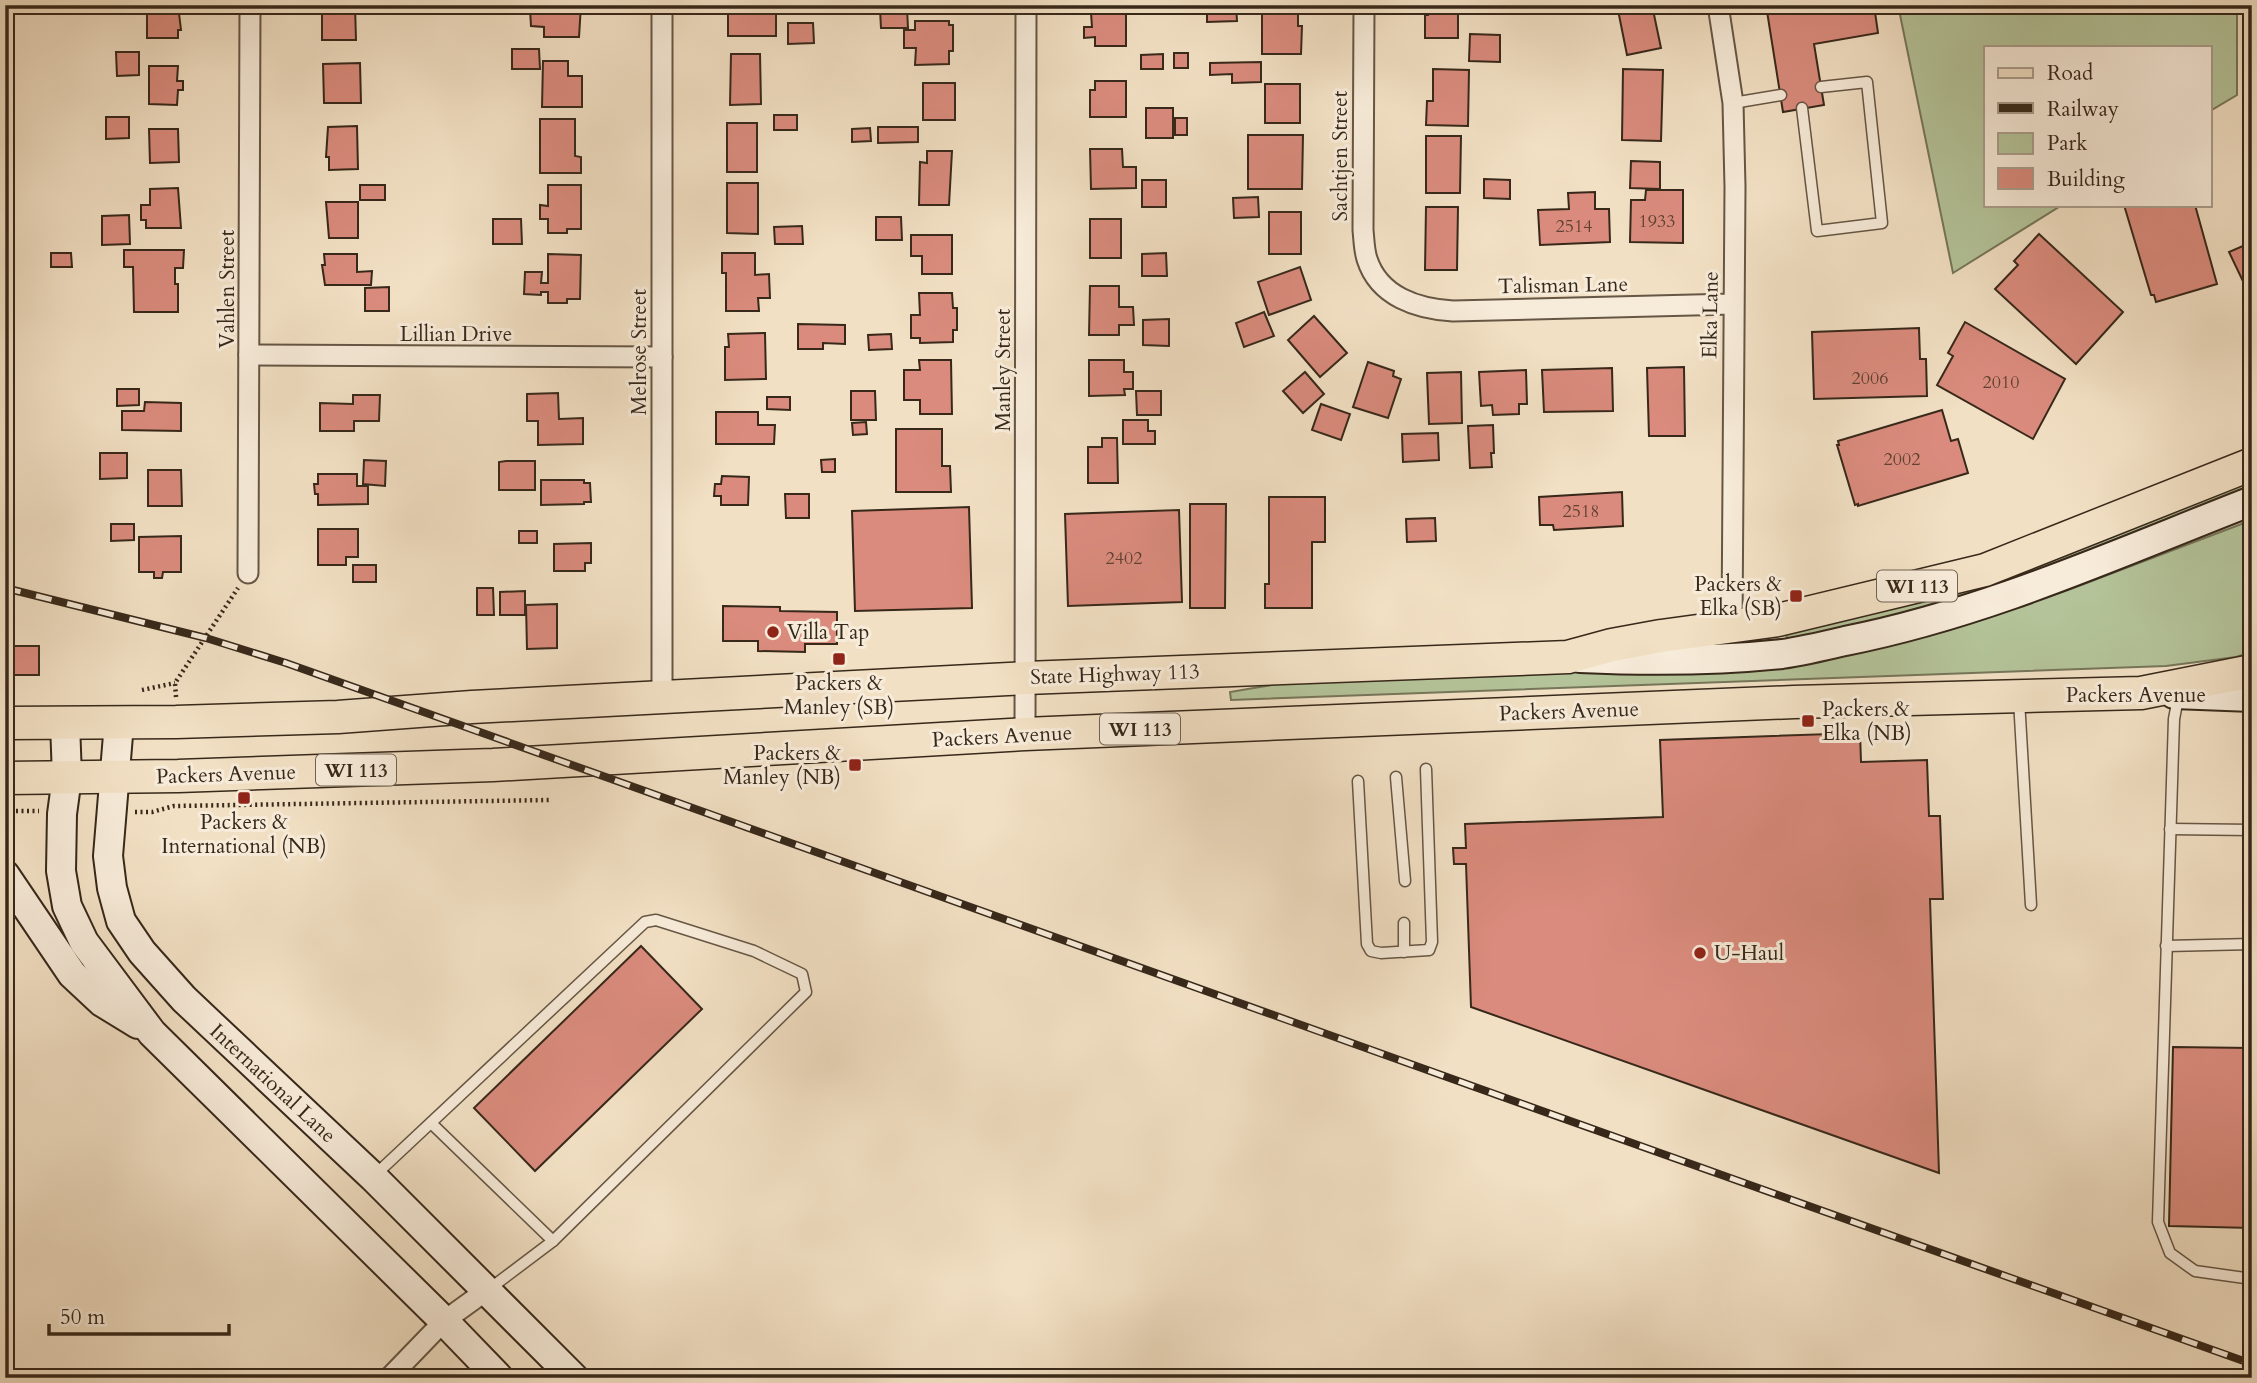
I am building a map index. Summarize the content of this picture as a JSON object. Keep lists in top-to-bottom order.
{
  "streets": {
    "main road": [
      "WI 113",
      "State Highway 113",
      "Packers Avenue",
      "International Lane"
    ],
    "street": [
      "Sachtjen Street",
      "Talisman Lane",
      "Vahlen Street",
      "Elka Lane",
      "Lillian Drive",
      "Melrose Street",
      "Manley Street"
    ]
  },
  "crossings": [
    ["Sachtjen Street", "Talisman Lane"],
    ["Talisman Lane", "Elka Lane"],
    ["Vahlen Street", "Lillian Drive"],
    ["Elka Lane", "WI 113"],
    ["Lillian Drive", "Melrose Street"],
    ["Melrose Street", "WI 113"],
    ["Melrose Street", "State Highway 113"],
    ["Manley Street", "State Highway 113"],
    ["Manley Street", "Packers Avenue"],
    ["WI 113", "State Highway 113"],
    ["WI 113", "Packers Avenue"],
    ["WI 113", "International Lane"],
    ["Packers Avenue", "International Lane"]
  ],
  "places": {
    "transit": [
      "Packers & Elka (SB)",
      "Packers & Manley (SB)",
      "Packers & Elka (NB)",
      "Packers & Manley (NB)",
      "Packers & International (NB)"
    ],
    "other": ["Villa Tap", "U-Haul"]
  },
  "house_numbers": [
    "1933",
    "2514",
    "2006",
    "2010",
    "2002",
    "2518",
    "2402"
  ],
  "legend": [
    "Road",
    "Railway",
    "Park",
    "Building"
  ],
  "scale_bar": "50 m"
}
